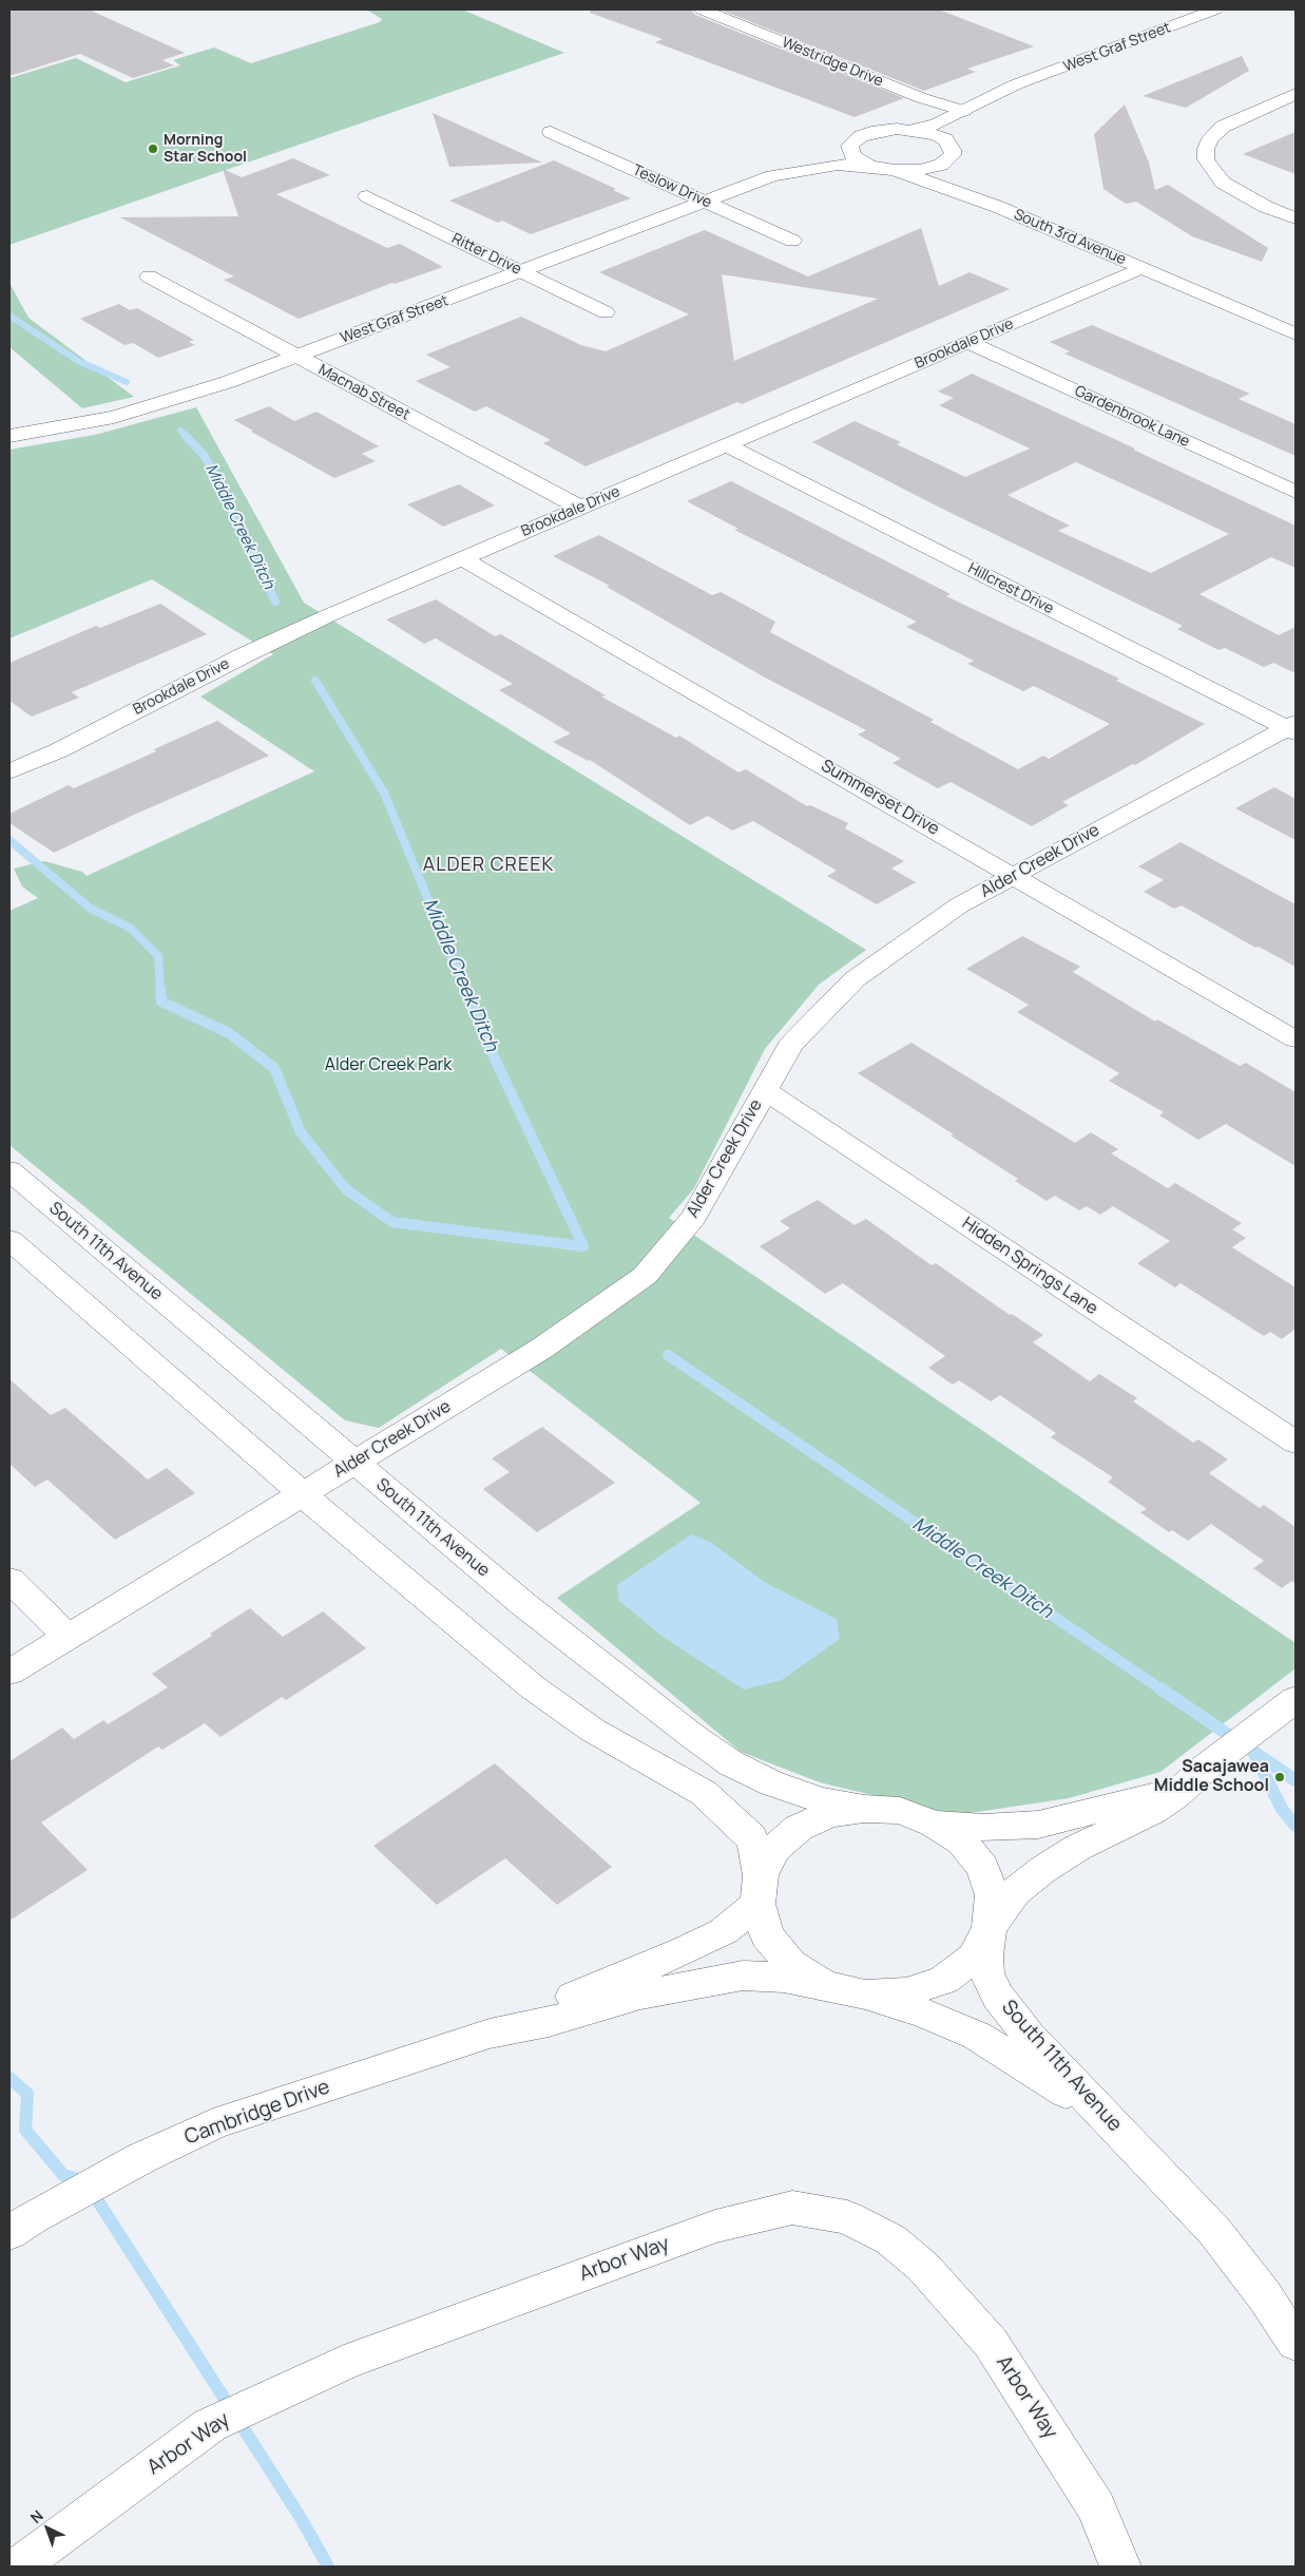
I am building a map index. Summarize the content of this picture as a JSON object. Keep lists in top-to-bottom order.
{
  "streets": {
    "street": [
      "West Graf Street",
      "Westridge Drive",
      "Teslow Drive",
      "South 3rd Avenue",
      "Ritter Drive",
      "Brookdale Drive",
      "Macnab Street",
      "Gardenbrook Lane",
      "Hillcrest Drive",
      "Summerset Drive",
      "Alder Creek Drive",
      "South 11th Avenue",
      "Hidden Springs Lane",
      "Cambridge Drive",
      "Arbor Way"
    ]
  },
  "crossings": [
    ["West Graf Street", "Westridge Drive"],
    ["West Graf Street", "Teslow Drive"],
    ["West Graf Street", "South 3rd Avenue"],
    ["West Graf Street", "Ritter Drive"],
    ["West Graf Street", "Macnab Street"],
    ["South 3rd Avenue", "Brookdale Drive"],
    ["Brookdale Drive", "Macnab Street"],
    ["Brookdale Drive", "Gardenbrook Lane"],
    ["Brookdale Drive", "Hillcrest Drive"],
    ["Brookdale Drive", "Summerset Drive"],
    ["Hillcrest Drive", "Alder Creek Drive"],
    ["Summerset Drive", "Alder Creek Drive"],
    ["Alder Creek Drive", "South 11th Avenue"],
    ["Alder Creek Drive", "Hidden Springs Lane"],
    ["South 11th Avenue", "Cambridge Drive"]
  ],
  "districts": ["ALDER CREEK"],
  "water": ["Middle Creek Ditch"],
  "parks": ["Alder Creek Park"],
  "places": ["Morning Star School", "Sacajawea Middle School"],
  "north": "top left"
}
